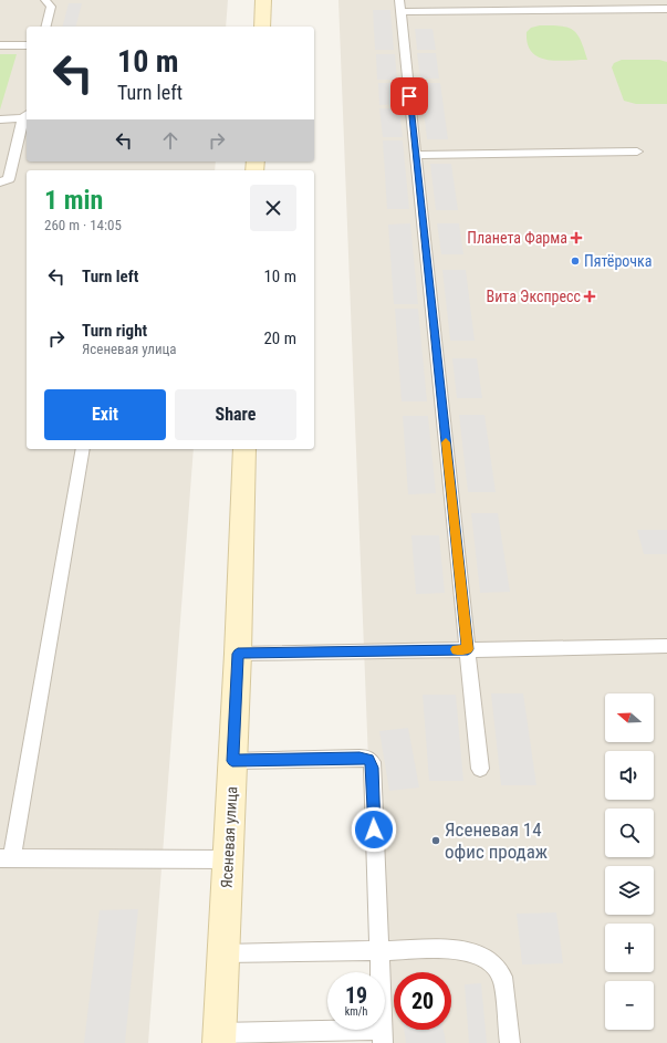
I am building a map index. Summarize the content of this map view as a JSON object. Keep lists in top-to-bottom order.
{
  "streets": {
    "main road": ["Ясеневая улица"]
  },
  "places": {
    "health": ["Планета Фарма", "Вита Экспресс"],
    "other": ["Пятёрочка", "Ясеневая 14 офис продаж"]
  },
  "north": "left",
  "page": {
    "turn": ["10 m", "Turn left"],
    "heading": ["1 min", "260 m · 14:05"],
    "list": [
      {
        "name": "Turn left",
        "value": "10 m"
      },
      {
        "name": "Turn right",
        "note": "Ясеневая улица",
        "value": "20 m"
      }
    ],
    "buttons": ["Exit", "Share"],
    "map_buttons": ["+", "−"],
    "speed": "19 km/h",
    "limit": "20"
  }
}
